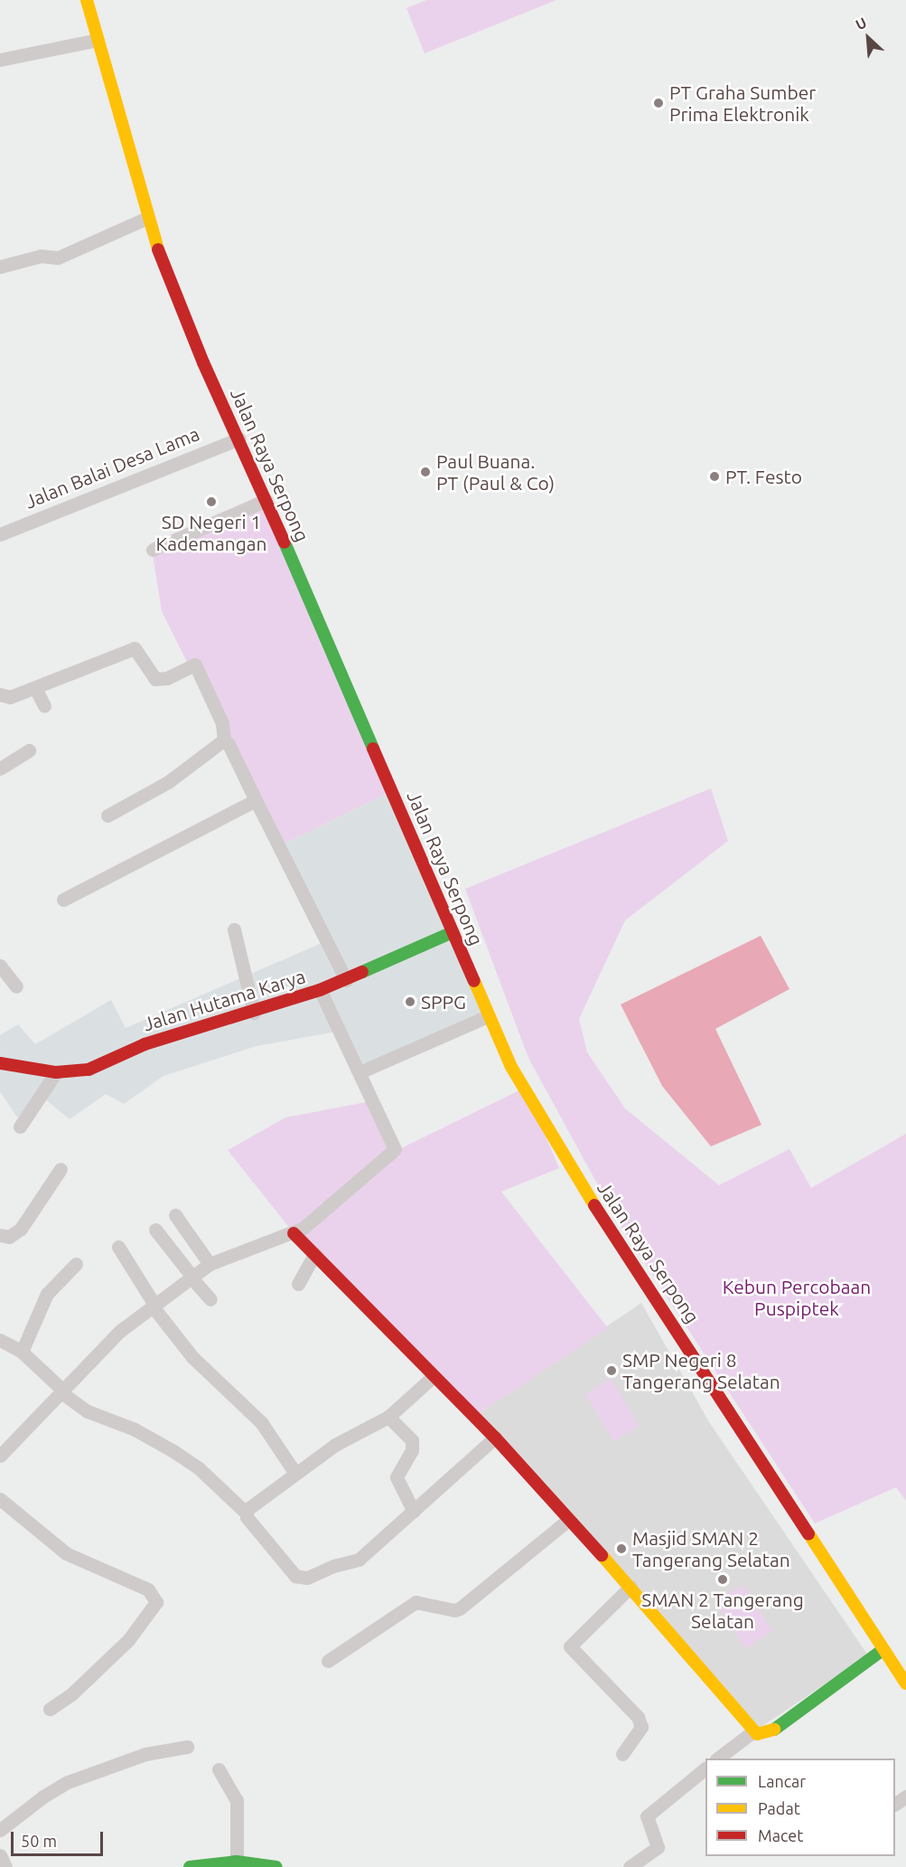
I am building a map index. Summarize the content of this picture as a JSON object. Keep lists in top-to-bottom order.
{
  "streets": {
    "main road": ["Jalan Raya Serpong", "Jalan Hutama Karya"],
    "street": ["Jalan Balai Desa Lama"]
  },
  "crossings": [
    ["Jalan Raya Serpong", "Jalan Balai Desa Lama"],
    ["Jalan Raya Serpong", "Jalan Hutama Karya"]
  ],
  "parks": ["Kebun Percobaan Puspiptek"],
  "places": [
    "PT Graha Sumber Prima Elektronik",
    "Paul Buana. PT (Paul & Co)",
    "PT. Festo",
    "SD Negeri 1 Kademangan",
    "SPPG",
    "SMP Negeri 8 Tangerang Selatan",
    "Masjid SMAN 2 Tangerang Selatan",
    "SMAN 2 Tangerang Selatan"
  ],
  "legend": ["Lancar", "Padat", "Macet"],
  "scale_bar": "50 m",
  "north": "top left"
}
